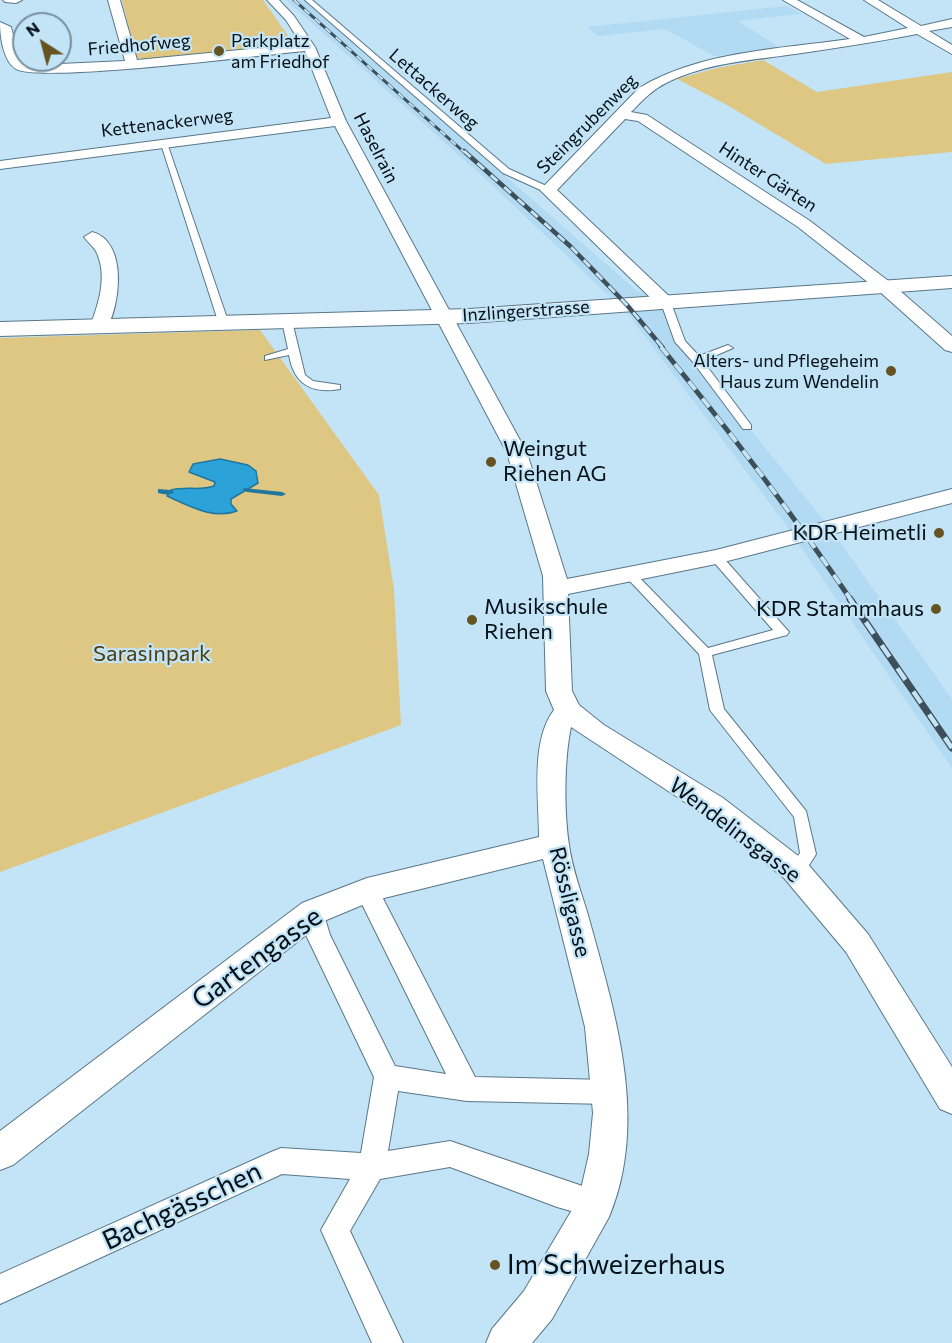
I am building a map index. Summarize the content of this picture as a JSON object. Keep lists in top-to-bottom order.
{
  "streets": {
    "street": [
      "Friedhofweg",
      "Kettenackerweg",
      "Steingrubenweg",
      "Haselrain",
      "Hinter Gärten",
      "Inzlingerstrasse",
      "Wendelinsgasse",
      "Rössligasse",
      "Gartengasse",
      "Bachgässchen"
    ],
    "lane": ["Lettackerweg"]
  },
  "crossings": [
    ["Friedhofweg", "Haselrain"],
    ["Lettackerweg", "Steingrubenweg"],
    ["Kettenackerweg", "Haselrain"],
    ["Steingrubenweg", "Hinter Gärten"],
    ["Steingrubenweg", "Inzlingerstrasse"],
    ["Haselrain", "Inzlingerstrasse"],
    ["Hinter Gärten", "Inzlingerstrasse"],
    ["Wendelinsgasse", "Rössligasse"],
    ["Rössligasse", "Gartengasse"],
    ["Rössligasse", "Bachgässchen"]
  ],
  "parks": ["Sarasinpark"],
  "places": [
    "Parkplatz am Friedhof",
    "Alters- und Pflegeheim Haus zum Wendelin",
    "Weingut Riehen AG",
    "KDR Heimetli",
    "KDR Stammhaus",
    "Musikschule Riehen",
    "Im Schweizerhaus"
  ],
  "north": "top left"
}
